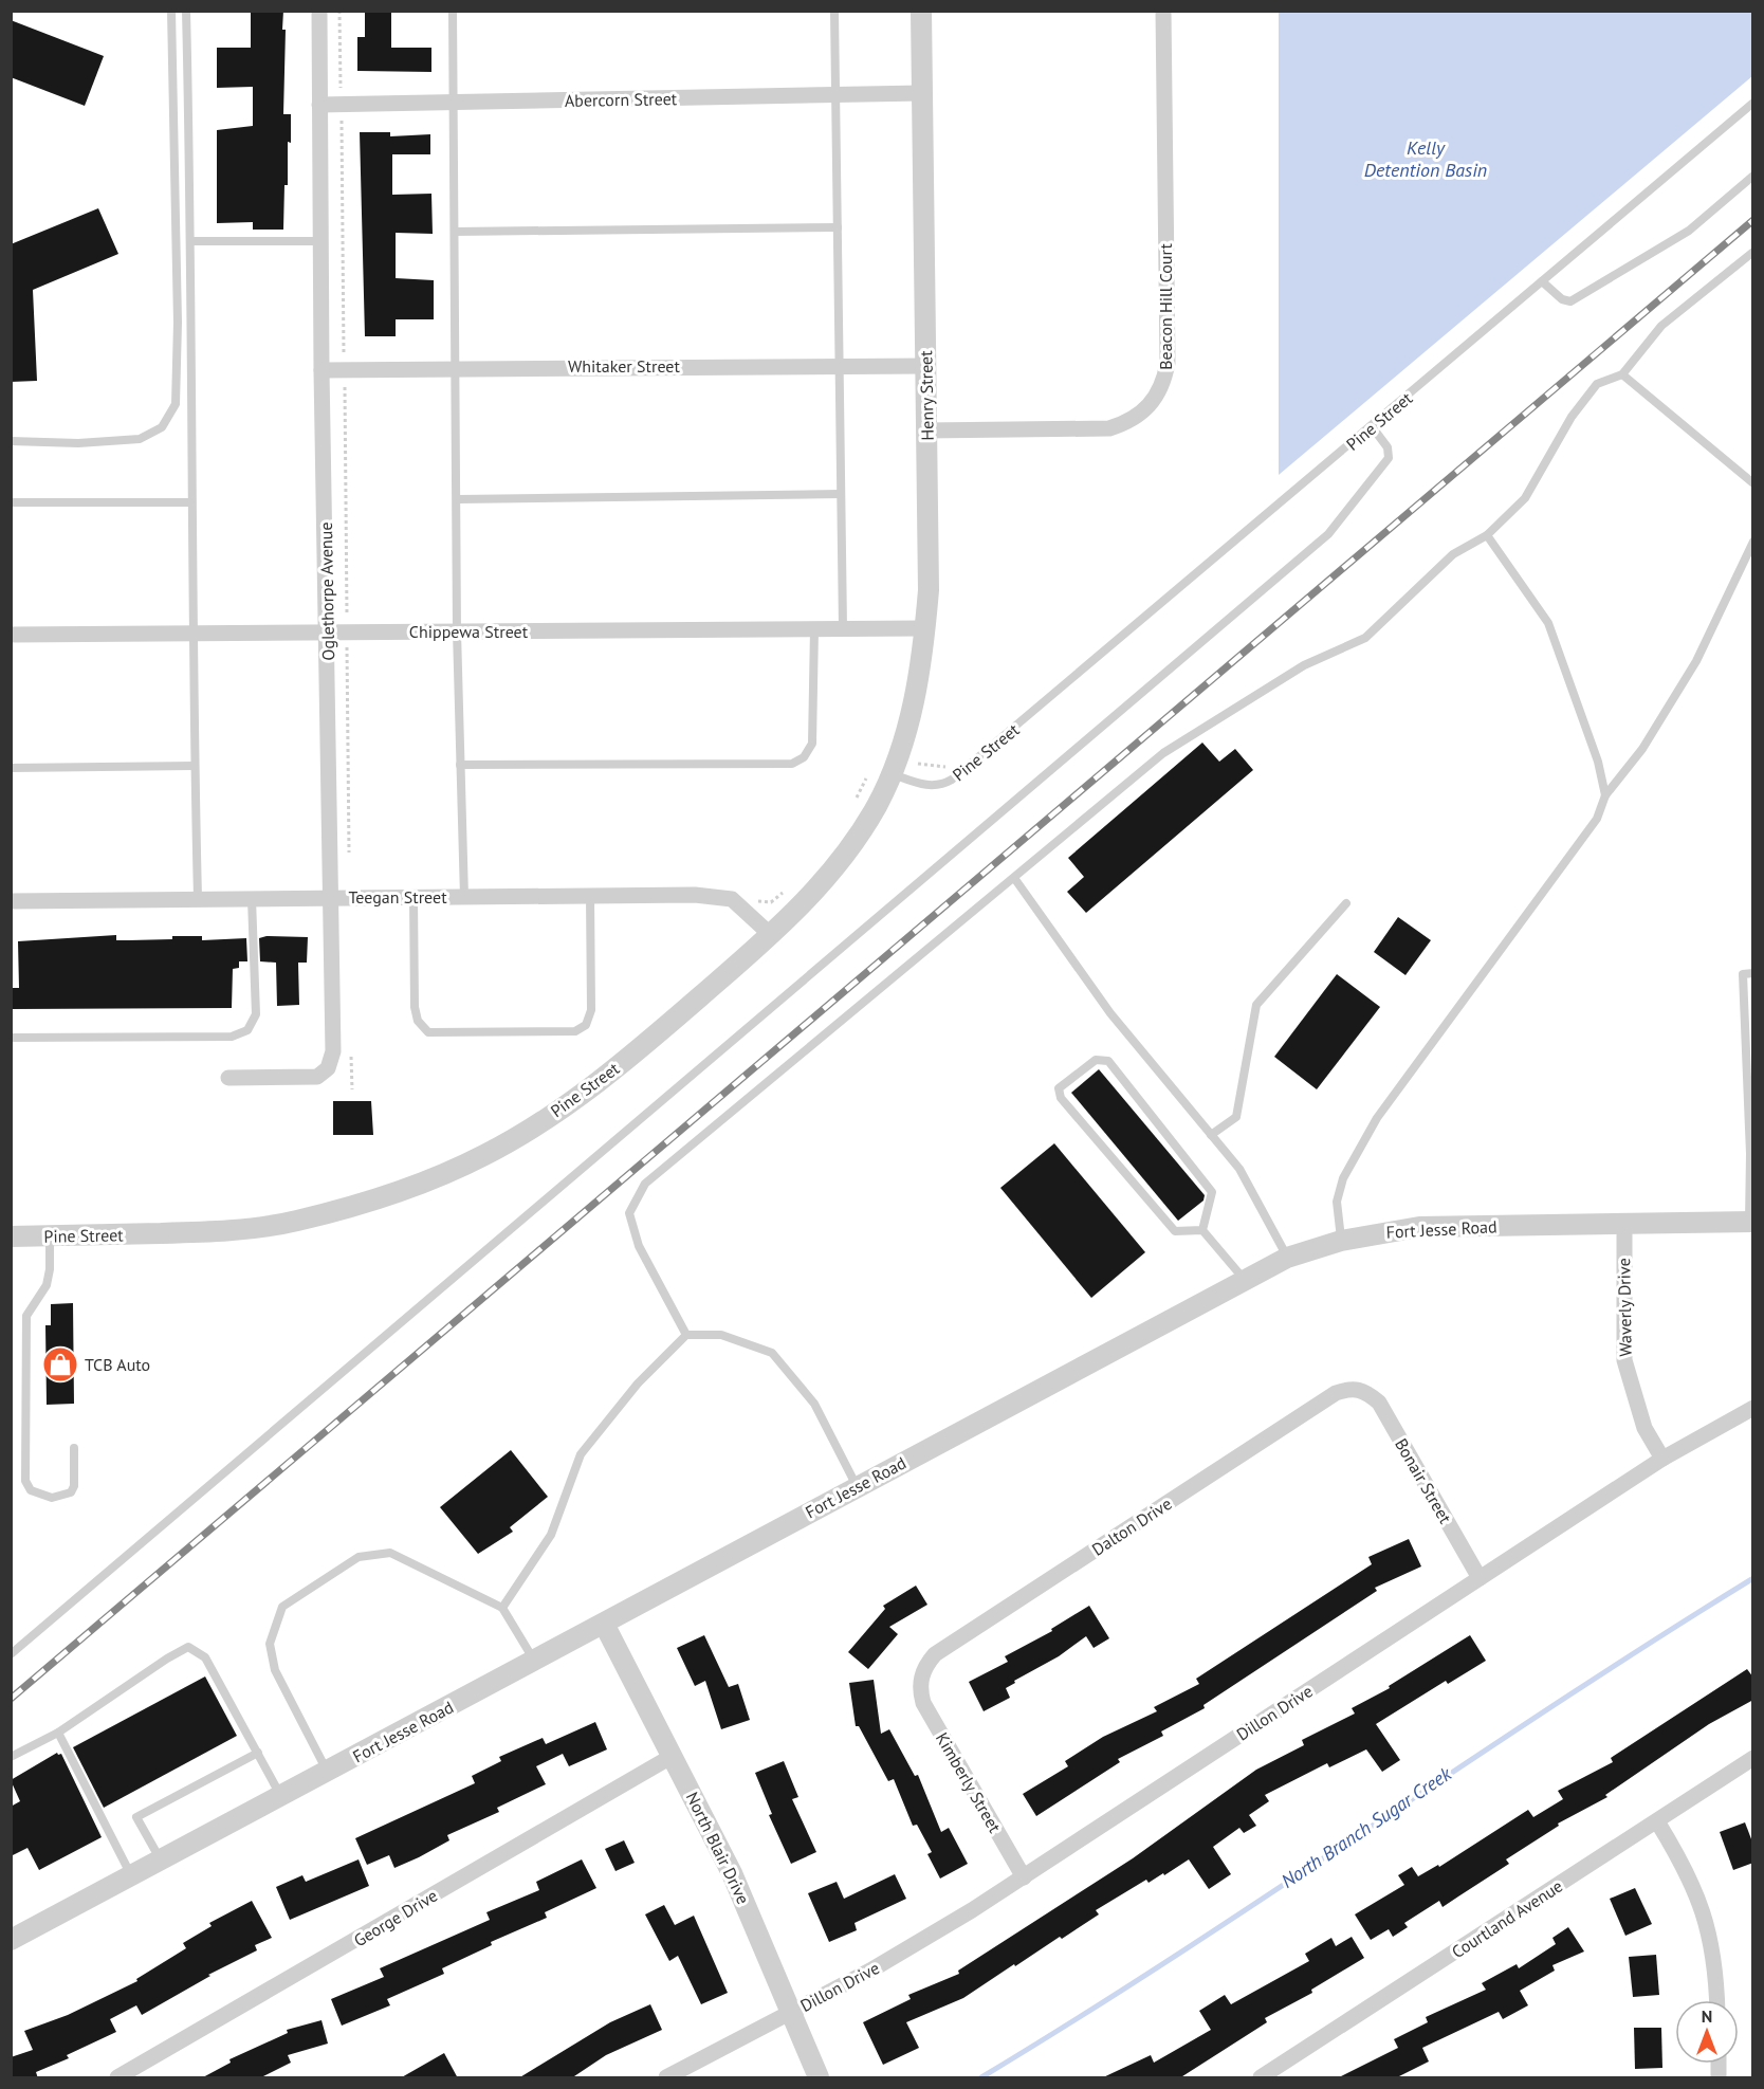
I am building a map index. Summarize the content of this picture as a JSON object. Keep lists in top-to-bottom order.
{
  "streets": {
    "street": [
      "Abercorn Street",
      "Beacon Hill Court",
      "Whitaker Street",
      "Henry Street",
      "Pine Street",
      "Oglethorpe Avenue",
      "Chippewa Street",
      "Teegan Street",
      "Fort Jesse Road",
      "Waverly Drive",
      "Bonair Street",
      "Dalton Drive",
      "Dillon Drive",
      "Kimberly Street",
      "North Blair Drive",
      "George Drive",
      "Courtland Avenue"
    ]
  },
  "crossings": [
    ["Abercorn Street", "Henry Street"],
    ["Abercorn Street", "Oglethorpe Avenue"],
    ["Beacon Hill Court", "Henry Street"],
    ["Whitaker Street", "Henry Street"],
    ["Whitaker Street", "Oglethorpe Avenue"],
    ["Henry Street", "Pine Street"],
    ["Henry Street", "Chippewa Street"],
    ["Pine Street", "Teegan Street"],
    ["Oglethorpe Avenue", "Chippewa Street"],
    ["Oglethorpe Avenue", "Teegan Street"],
    ["Fort Jesse Road", "Waverly Drive"],
    ["Fort Jesse Road", "North Blair Drive"],
    ["Waverly Drive", "Dillon Drive"],
    ["Bonair Street", "Dalton Drive"],
    ["Bonair Street", "Dillon Drive"],
    ["Dalton Drive", "Kimberly Street"],
    ["Dillon Drive", "Kimberly Street"],
    ["Dillon Drive", "North Blair Drive"],
    ["North Blair Drive", "George Drive"]
  ],
  "water": ["Kelly Detention Basin", "North Branch Sugar Creek"],
  "places": {
    "shop": ["TCB Auto"]
  },
  "north": "top"
}
